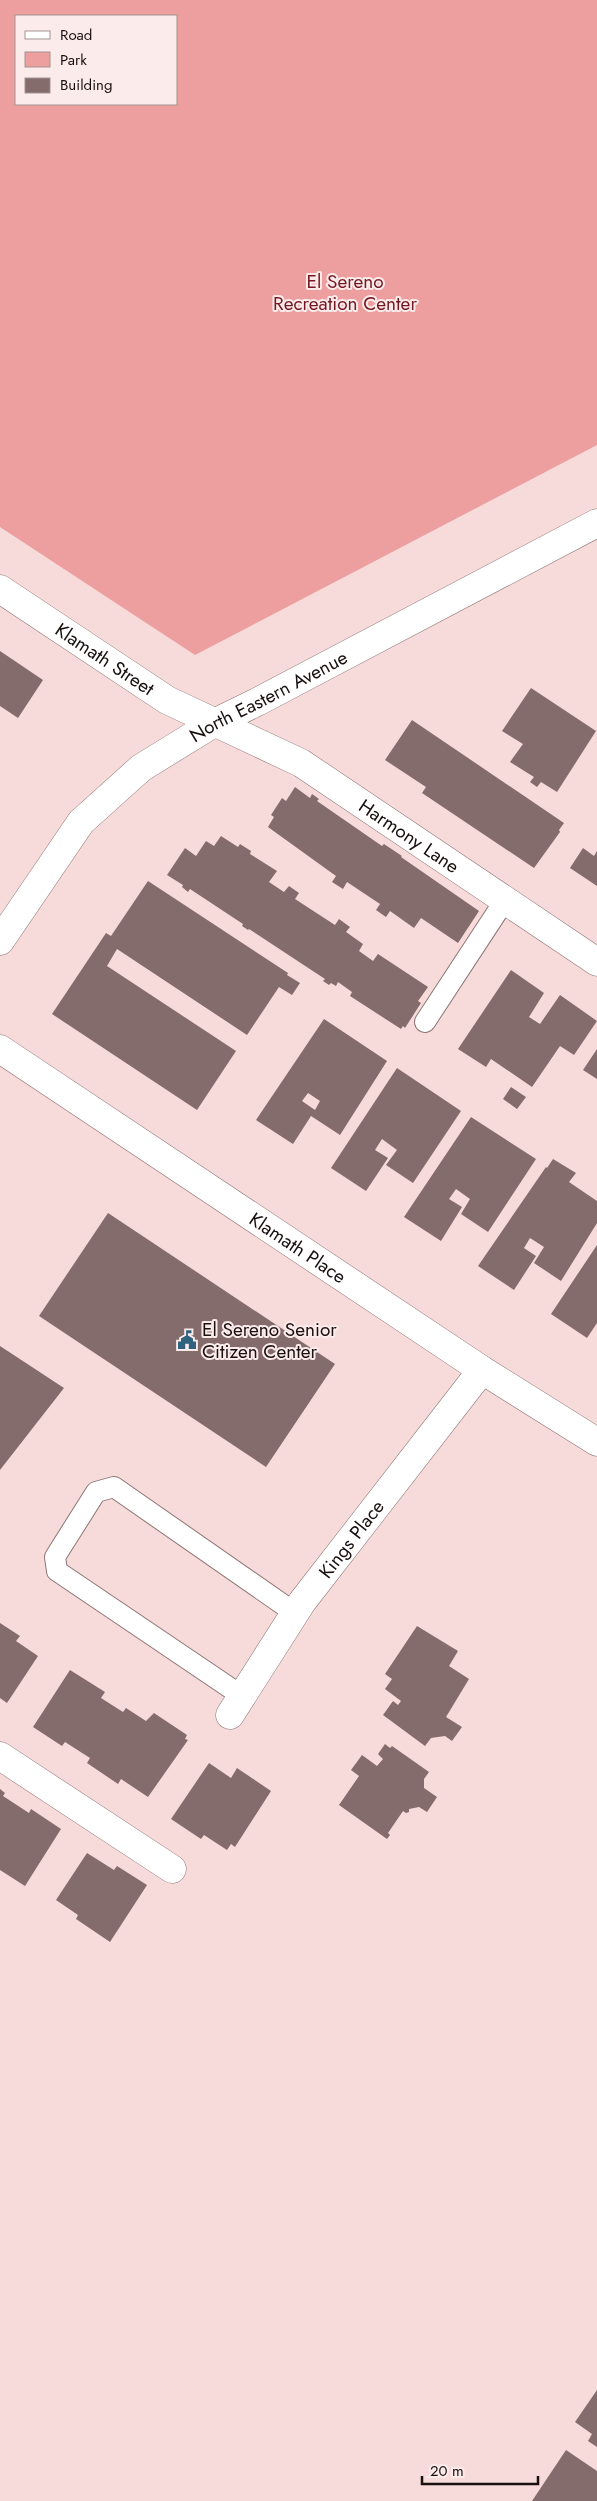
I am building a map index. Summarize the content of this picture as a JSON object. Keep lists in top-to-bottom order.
{
  "streets": {
    "street": [
      "Klamath Street",
      "North Eastern Avenue",
      "Harmony Lane",
      "Klamath Place",
      "Kings Place"
    ]
  },
  "crossings": [
    ["Klamath Street", "North Eastern Avenue"],
    ["Klamath Street", "Harmony Lane"],
    ["North Eastern Avenue", "Harmony Lane"],
    ["Klamath Place", "Kings Place"]
  ],
  "parks": ["El Sereno Recreation Center"],
  "places": {
    "public building": ["El Sereno Senior Citizen Center"]
  },
  "legend": ["Road", "Park", "Building"],
  "scale_bar": "20 m"
}
